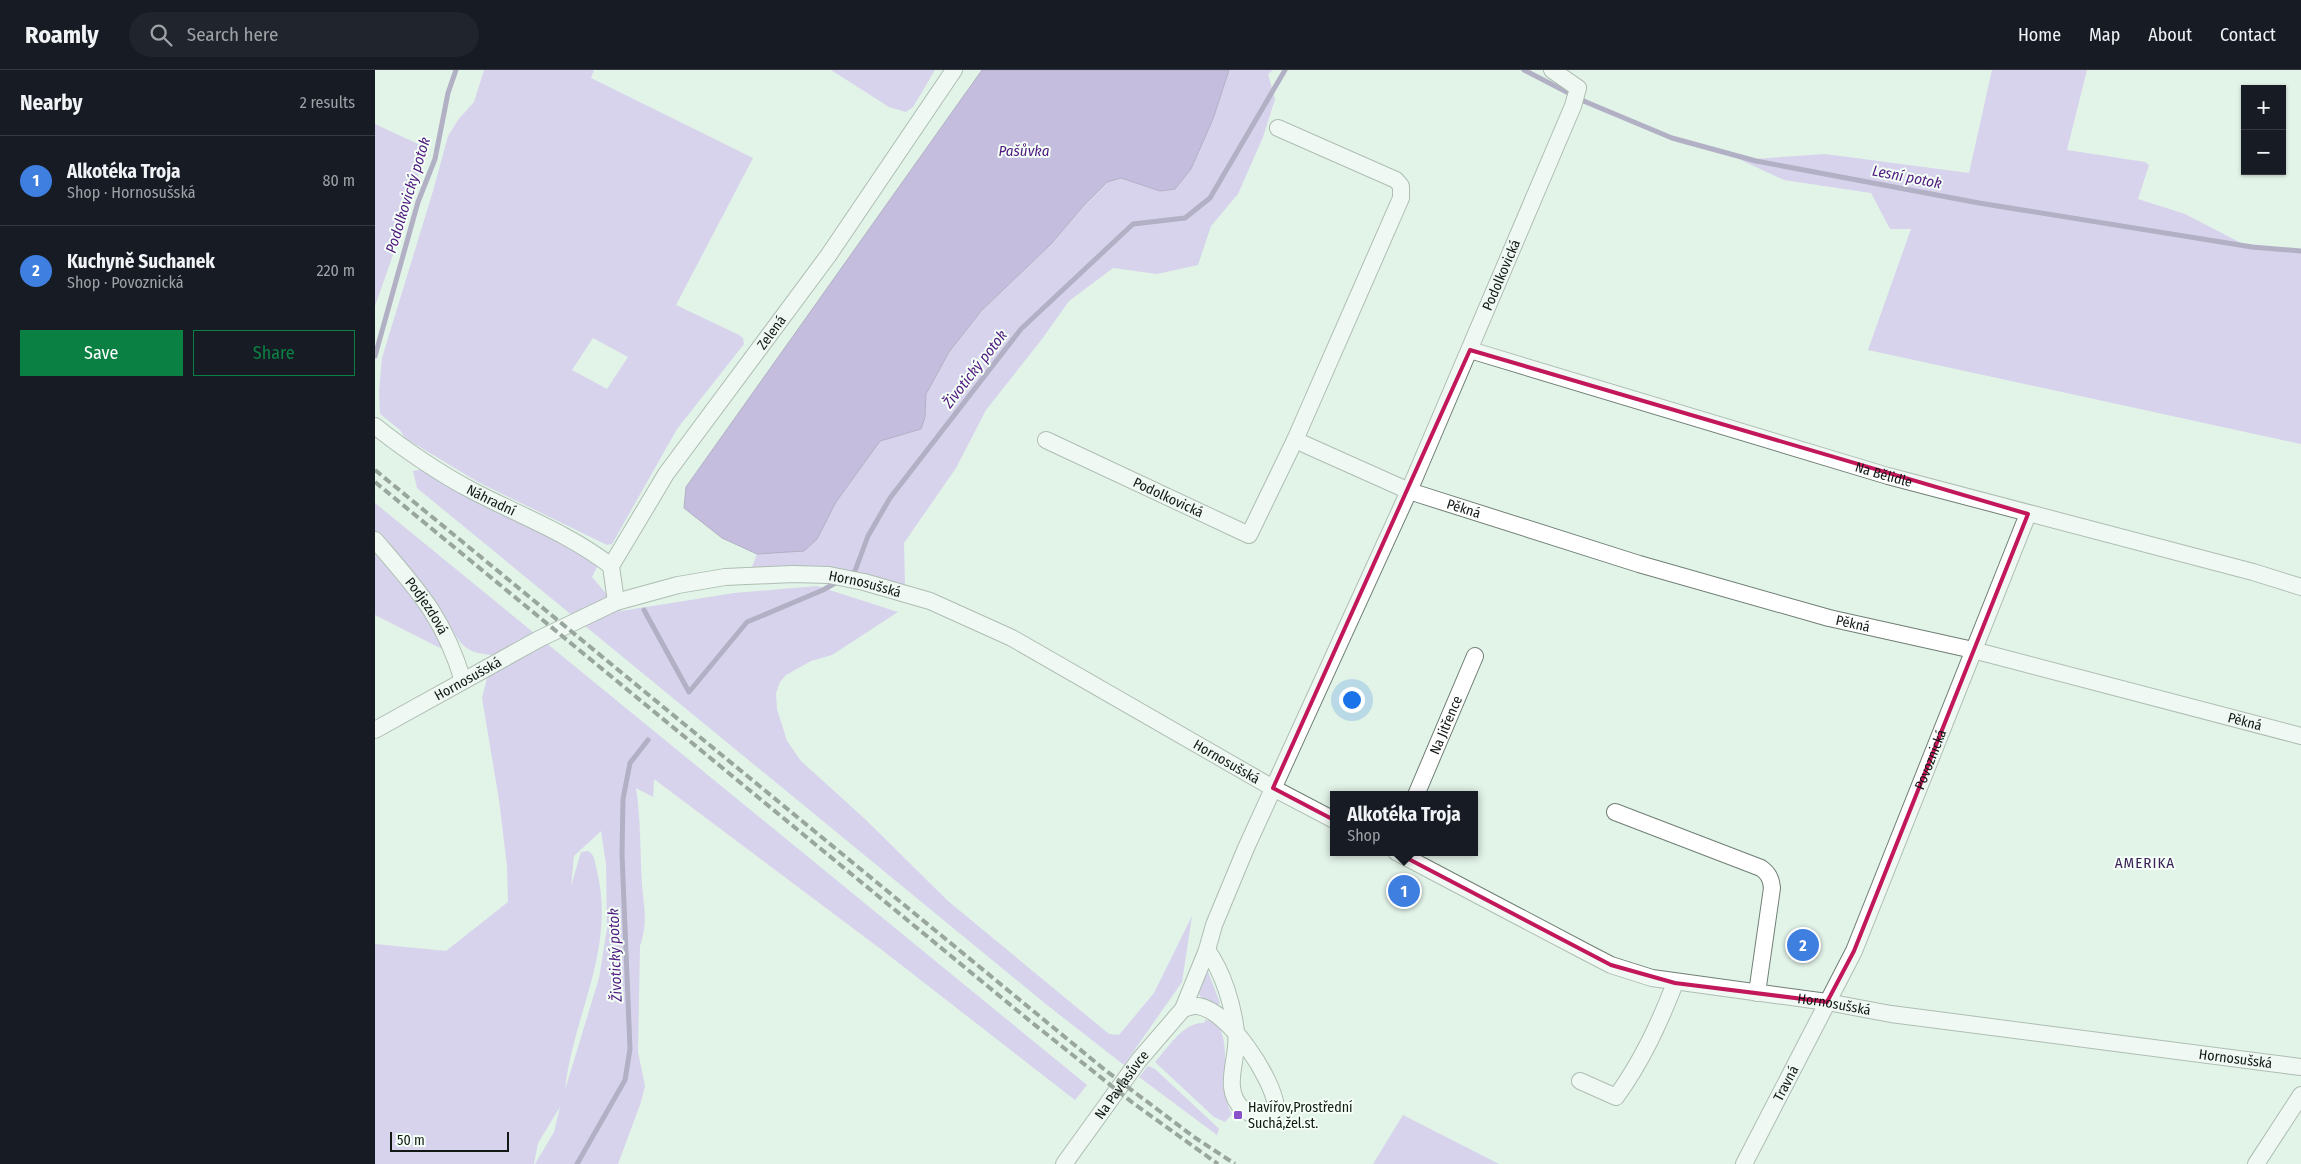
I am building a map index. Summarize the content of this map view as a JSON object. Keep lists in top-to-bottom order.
{
  "streets": {
    "street": [
      "Podolkovická",
      "Zelená",
      "Na Bělidle",
      "Náhradní",
      "Pěkná",
      "Hornosušská",
      "Podjezdová",
      "Na Jitřence",
      "Povoznická",
      "Travná",
      "Na Pavlasůvce"
    ]
  },
  "crossings": [
    ["Podolkovická", "Na Bělidle"],
    ["Podolkovická", "Pěkná"],
    ["Podolkovická", "Hornosušská"],
    ["Zelená", "Náhradní"],
    ["Na Bělidle", "Povoznická"],
    ["Pěkná", "Povoznická"],
    ["Hornosušská", "Podjezdová"],
    ["Hornosušská", "Povoznická"],
    ["Hornosušská", "Travná"],
    ["Povoznická", "Travná"]
  ],
  "districts": ["AMERIKA"],
  "water": [
    "Pašůvka",
    "Lesní potok",
    "Podolkovický potok",
    "Životický potok"
  ],
  "places": {
    "transit": ["Havířov,Prostřední Suchá,žel.st."]
  },
  "scale_bar": "50 m",
  "page": {
    "header": "Roamly",
    "search": "Search here",
    "nav": [
      "Home",
      "Map",
      "About",
      "Contact"
    ],
    "heading": ["Nearby", "2 results"],
    "map_buttons": ["+", "−"],
    "list": [
      {
        "mark": "1",
        "name": "Alkotéka Troja",
        "note": "Shop · Hornosušská",
        "value": "80 m"
      },
      {
        "mark": "2",
        "name": "Kuchyně Suchanek",
        "note": "Shop · Povoznická",
        "value": "220 m"
      }
    ],
    "buttons": ["Save", "Share"],
    "popup": ["Alkotéka Troja", "Shop"],
    "pins": ["1", "2"],
    "scale": "50 m"
  }
}
